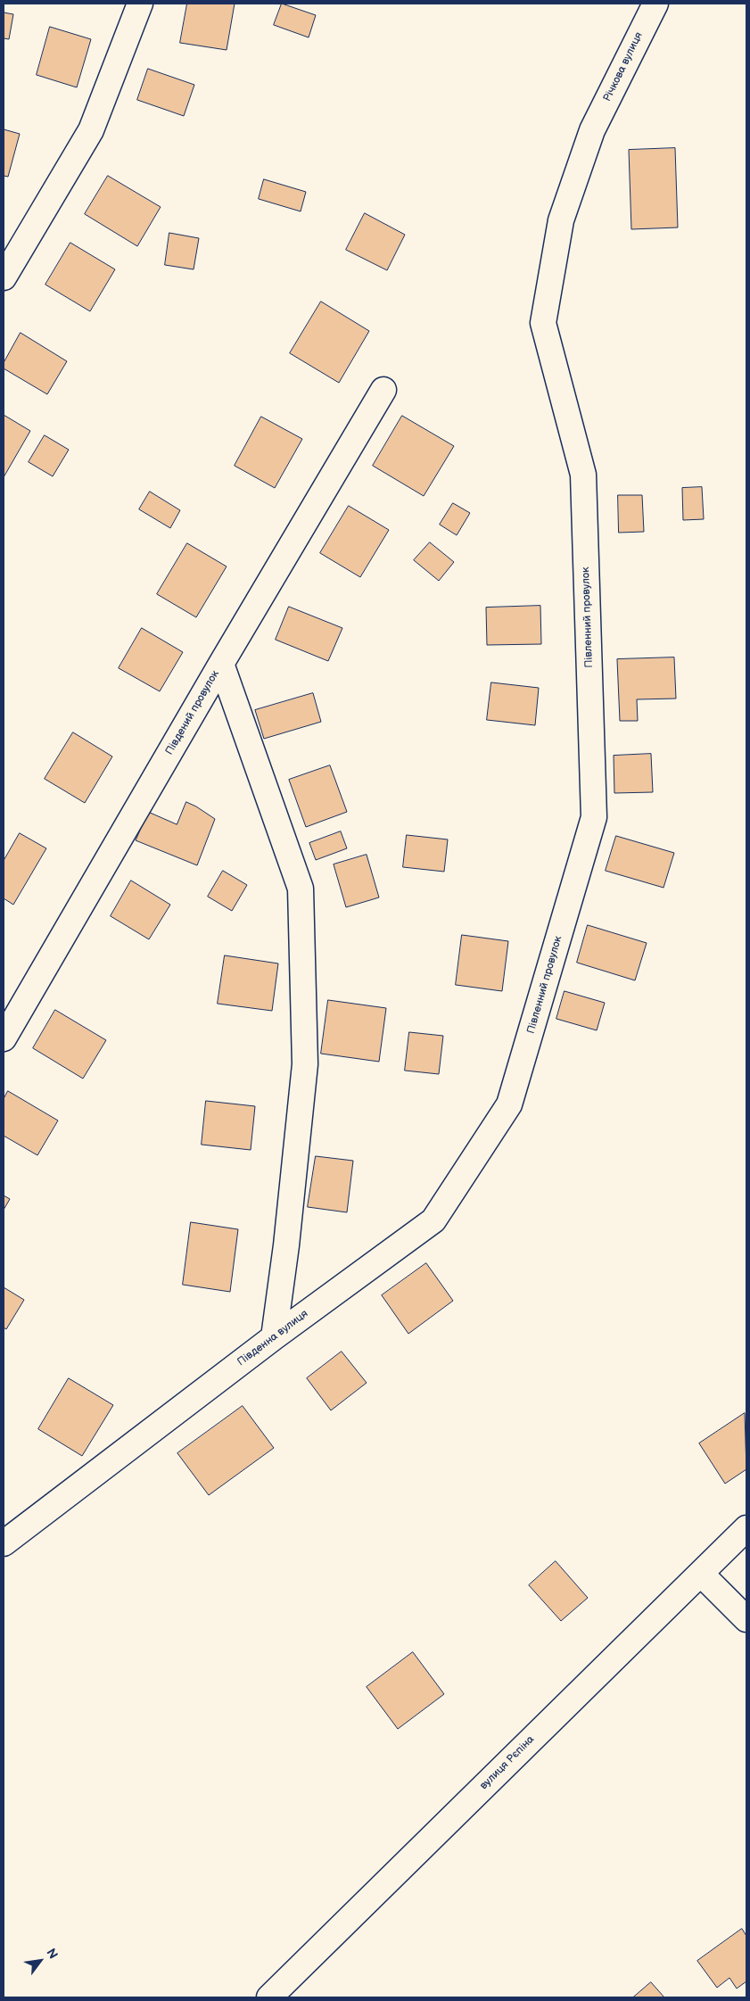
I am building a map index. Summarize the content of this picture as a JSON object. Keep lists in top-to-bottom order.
{
  "streets": {
    "street": [
      "Річкова вулиця",
      "Півленний провулок",
      "Південий провулок",
      "Південна вулиця",
      "вулиця Рєпіна"
    ]
  },
  "crossings": [
    ["Річкова вулиця", "Півленний провулок"],
    ["Півленний провулок", "Південна вулиця"]
  ],
  "north": "top right"
}
